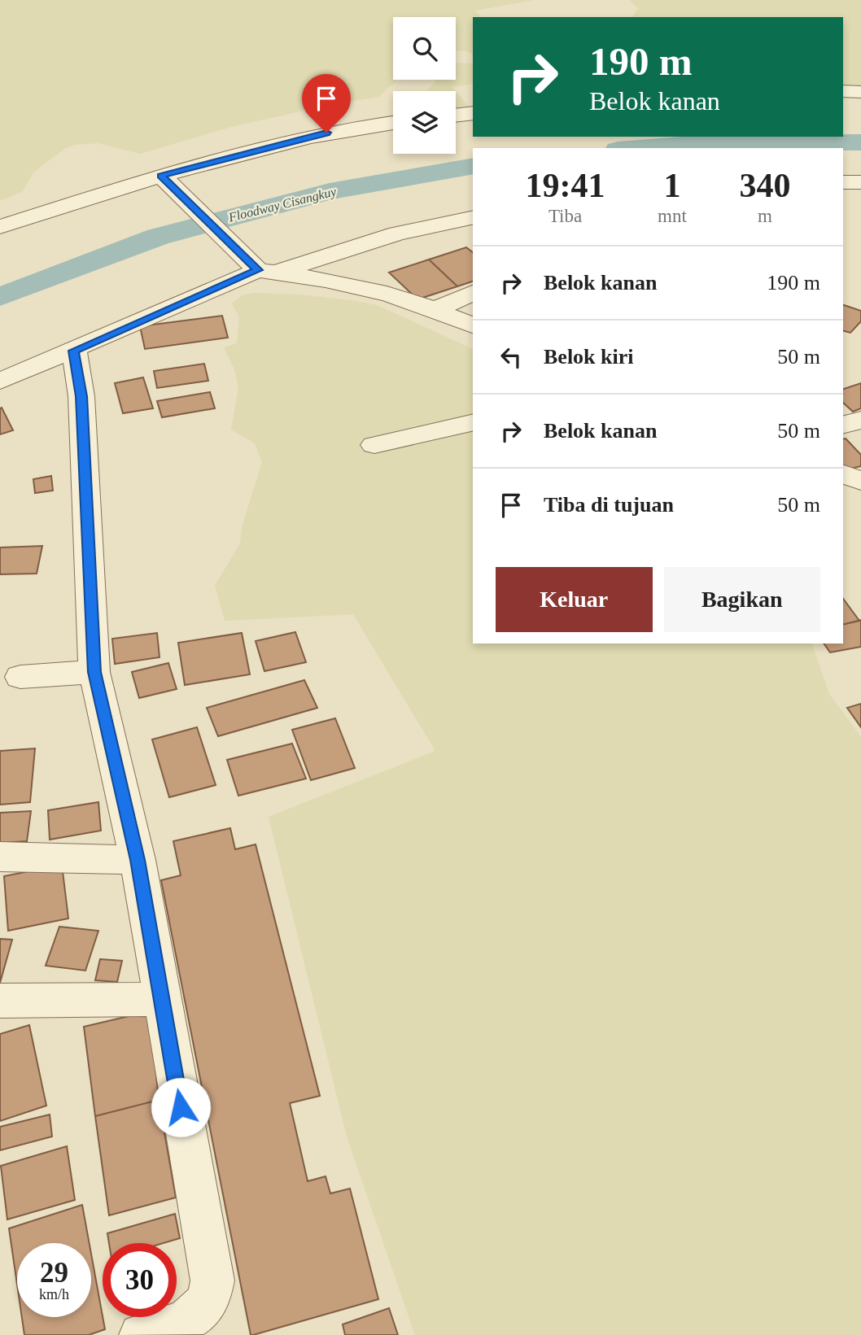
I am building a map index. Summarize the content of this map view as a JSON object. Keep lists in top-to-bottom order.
{
  "water": ["Floodway Cisangkuy"],
  "page": {
    "turn": ["190 m", "Belok kanan"],
    "eta": [
      "19:41",
      "Tiba",
      "1",
      "mnt",
      "340",
      "m"
    ],
    "list": [
      {
        "name": "Belok kanan",
        "value": "190 m"
      },
      {
        "name": "Belok kiri",
        "value": "50 m"
      },
      {
        "name": "Belok kanan",
        "value": "50 m"
      },
      {
        "name": "Tiba di tujuan",
        "value": "50 m"
      }
    ],
    "buttons": ["Keluar", "Bagikan"],
    "speed": "29 km/h",
    "limit": "30"
  }
}
